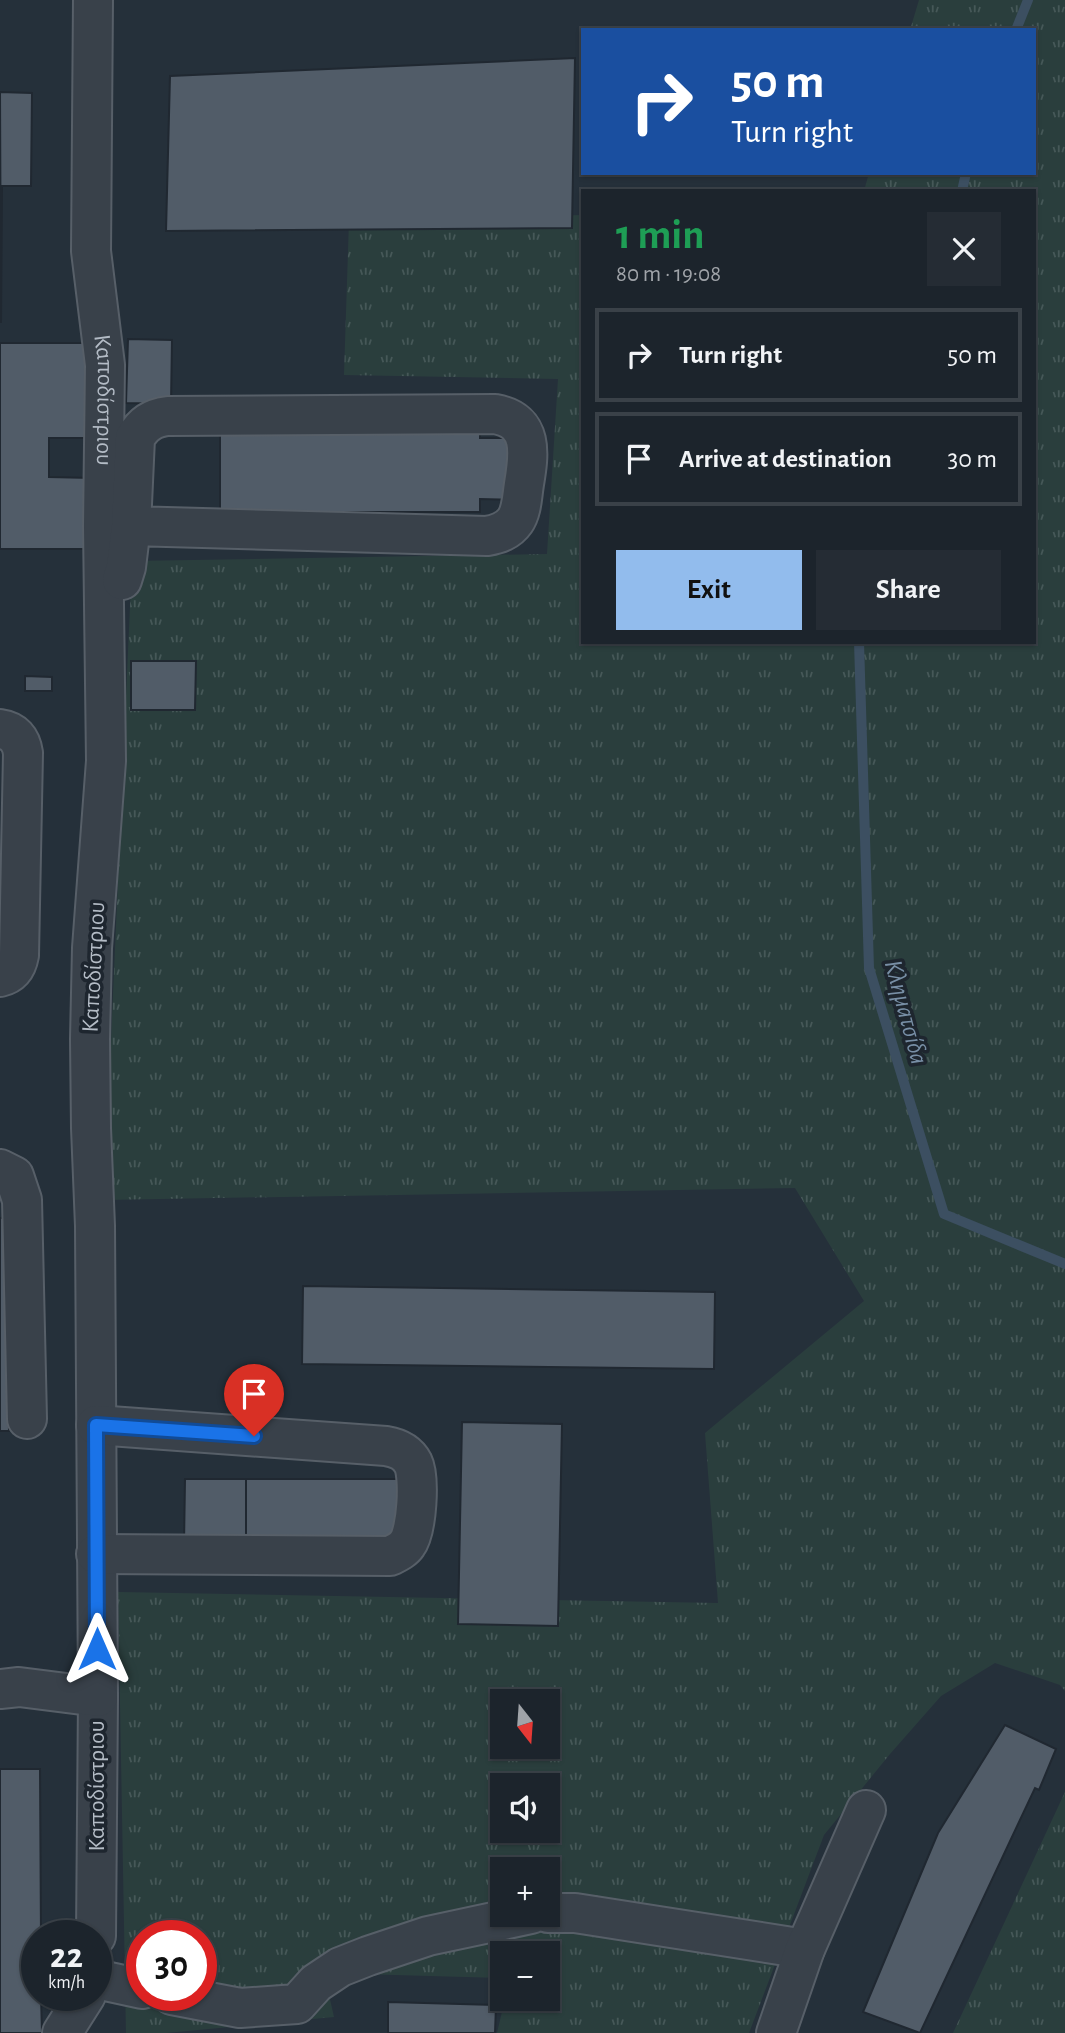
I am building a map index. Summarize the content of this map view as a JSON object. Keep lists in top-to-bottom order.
{
  "streets": {
    "street": ["Καποδίστριου"]
  },
  "water": ["Κληματσίδα"],
  "north": "bottom",
  "page": {
    "turn": ["50 m", "Turn right"],
    "heading": ["1 min", "80 m · 19:08"],
    "list": [
      {
        "name": "Turn right",
        "value": "50 m"
      },
      {
        "name": "Arrive at destination",
        "value": "30 m"
      }
    ],
    "buttons": ["Exit", "Share"],
    "map_buttons": ["+", "−"],
    "speed": "22 km/h",
    "limit": "30"
  }
}
